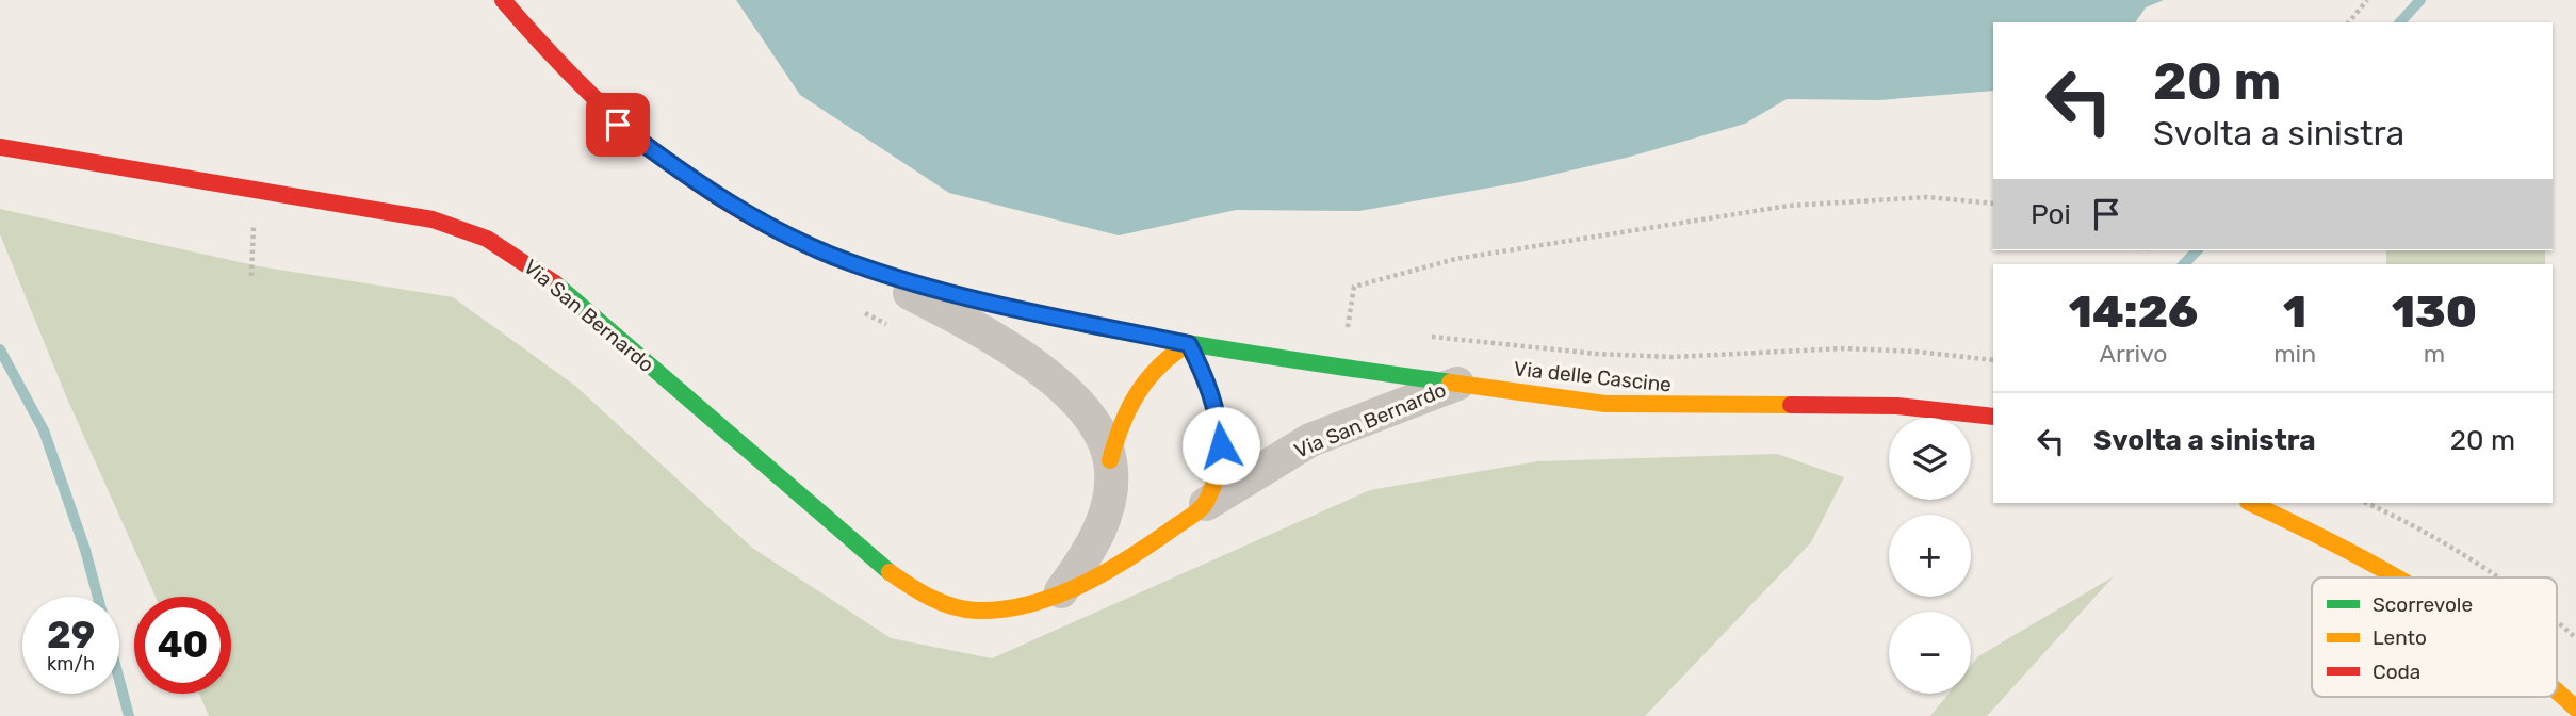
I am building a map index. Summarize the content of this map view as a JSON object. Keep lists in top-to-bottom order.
{
  "streets": {
    "street": ["Via San Bernardo", "Via delle Cascine"]
  },
  "crossings": [
    ["Via San Bernardo", "Via delle Cascine"]
  ],
  "legend": ["Scorrevole", "Lento", "Coda"],
  "page": {
    "turn": ["20 m", "Svolta a sinistra"],
    "then": "Poi",
    "eta": [
      "14:26",
      "Arrivo",
      "1",
      "min",
      "130",
      "m"
    ],
    "list": [
      {
        "name": "Svolta a sinistra",
        "value": "20 m"
      }
    ],
    "map_buttons": ["+", "−"],
    "speed": "29 km/h",
    "limit": "40"
  }
}
